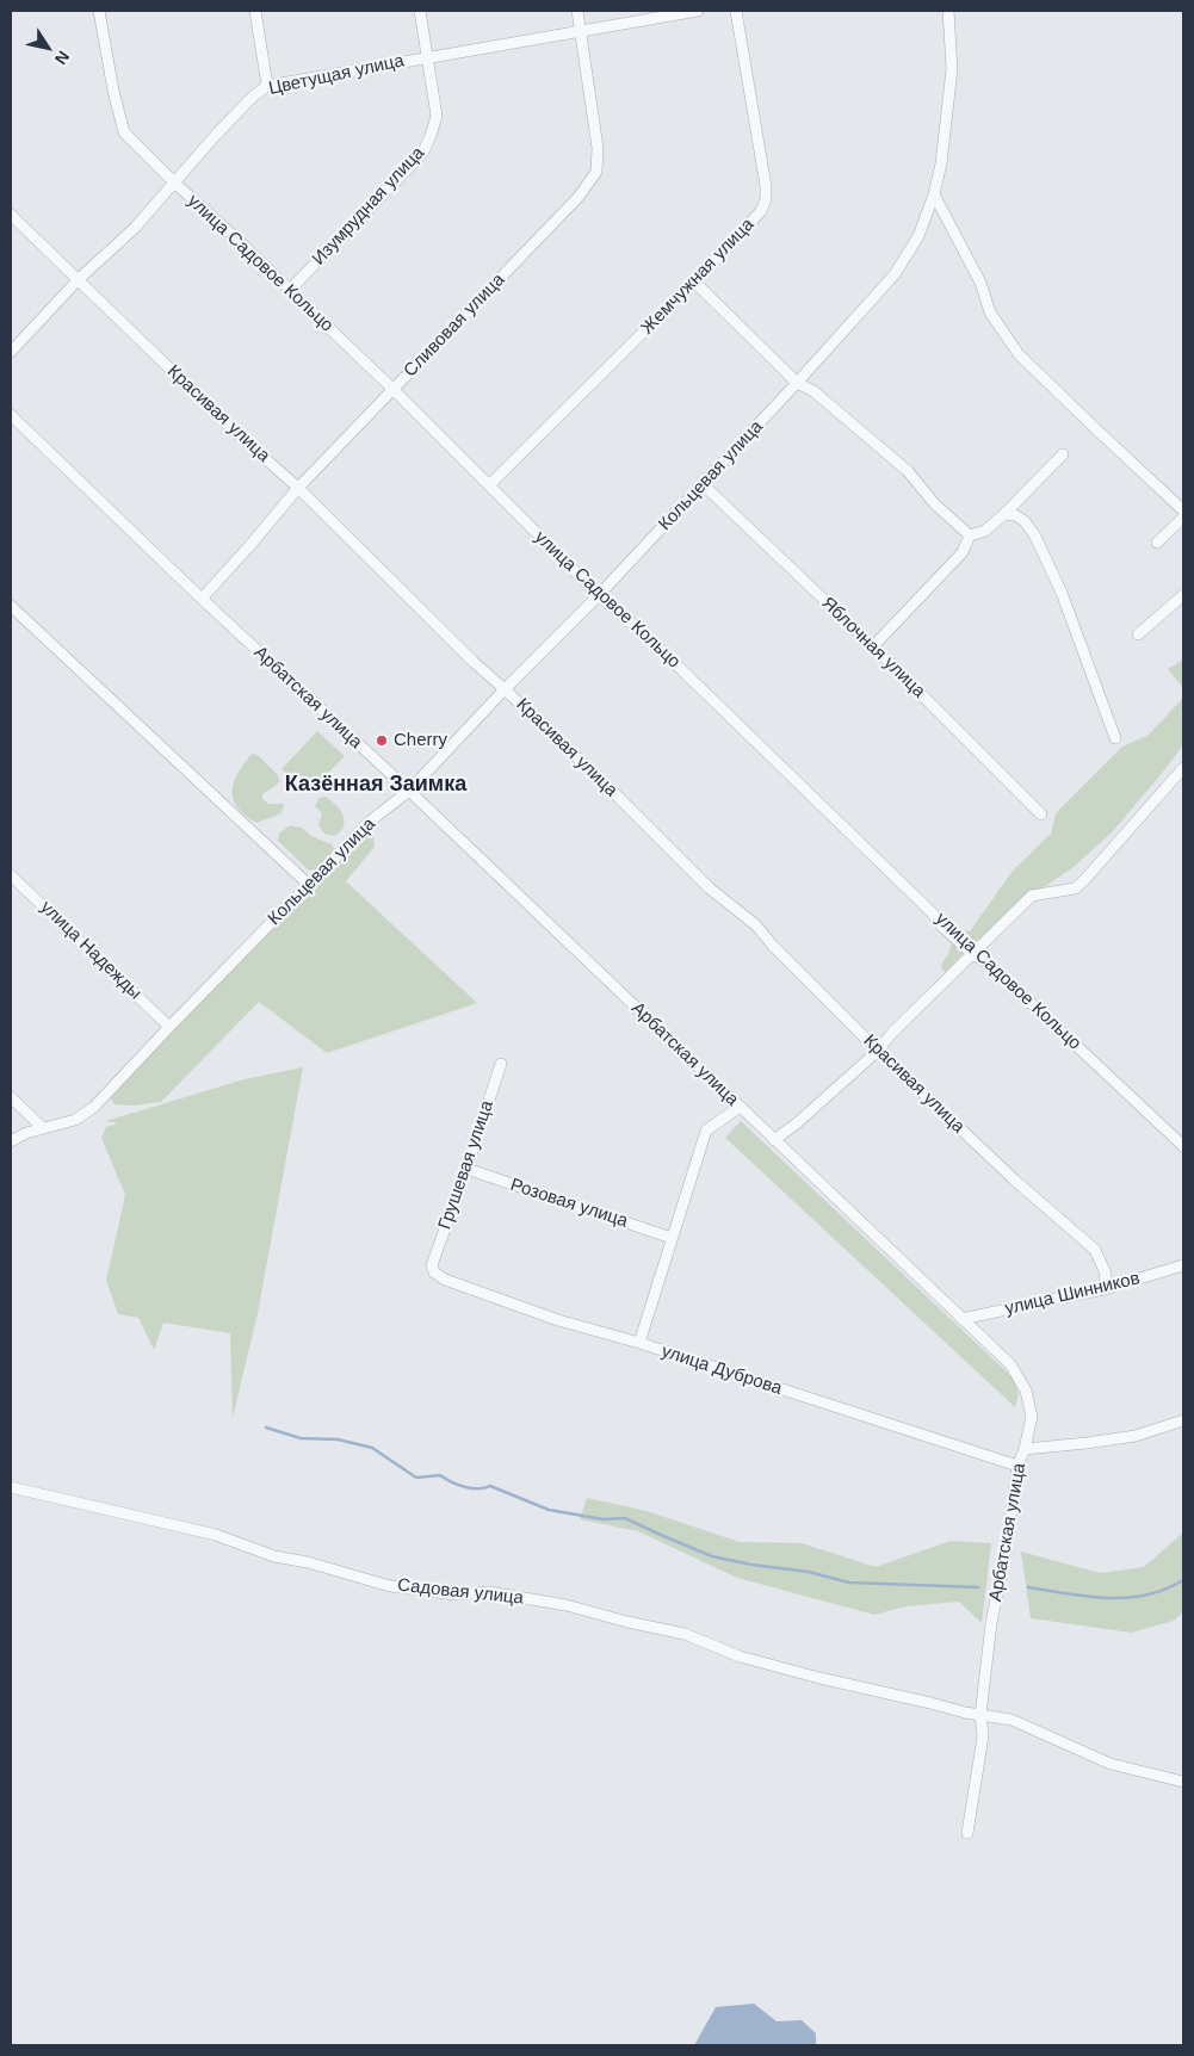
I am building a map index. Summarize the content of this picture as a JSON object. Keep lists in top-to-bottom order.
{
  "streets": {
    "street": [
      "Цветущая улица",
      "Изумрудная улица",
      "улица Садовое Кольцо",
      "Жемчужная улица",
      "Сливовая улица",
      "Красивая улица",
      "Кольцевая улица",
      "Яблочная улица",
      "Арбатская улица",
      "улица Надежды",
      "Грушевая улица",
      "Розовая улица",
      "улица Шинников",
      "улица Дуброва",
      "Садовая улица"
    ]
  },
  "crossings": [
    ["Цветущая улица", "Изумрудная улица"],
    ["Цветущая улица", "улица Садовое Кольцо"],
    ["Цветущая улица", "Сливовая улица"],
    ["Цветущая улица", "Красивая улица"],
    ["Изумрудная улица", "улица Садовое Кольцо"],
    ["улица Садовое Кольцо", "Жемчужная улица"],
    ["улица Садовое Кольцо", "Сливовая улица"],
    ["улица Садовое Кольцо", "Кольцевая улица"],
    ["Сливовая улица", "Красивая улица"],
    ["Сливовая улица", "Арбатская улица"],
    ["Красивая улица", "Кольцевая улица"],
    ["Красивая улица", "улица Шинников"],
    ["Кольцевая улица", "Яблочная улица"],
    ["Кольцевая улица", "Арбатская улица"],
    ["Кольцевая улица", "улица Надежды"],
    ["Арбатская улица", "улица Шинников"],
    ["Арбатская улица", "улица Дуброва"],
    ["Арбатская улица", "Садовая улица"],
    ["Грушевая улица", "Розовая улица"],
    ["Грушевая улица", "улица Дуброва"]
  ],
  "districts": ["Казённая Заимка"],
  "places": ["Cherry"],
  "north": "bottom right"
}
